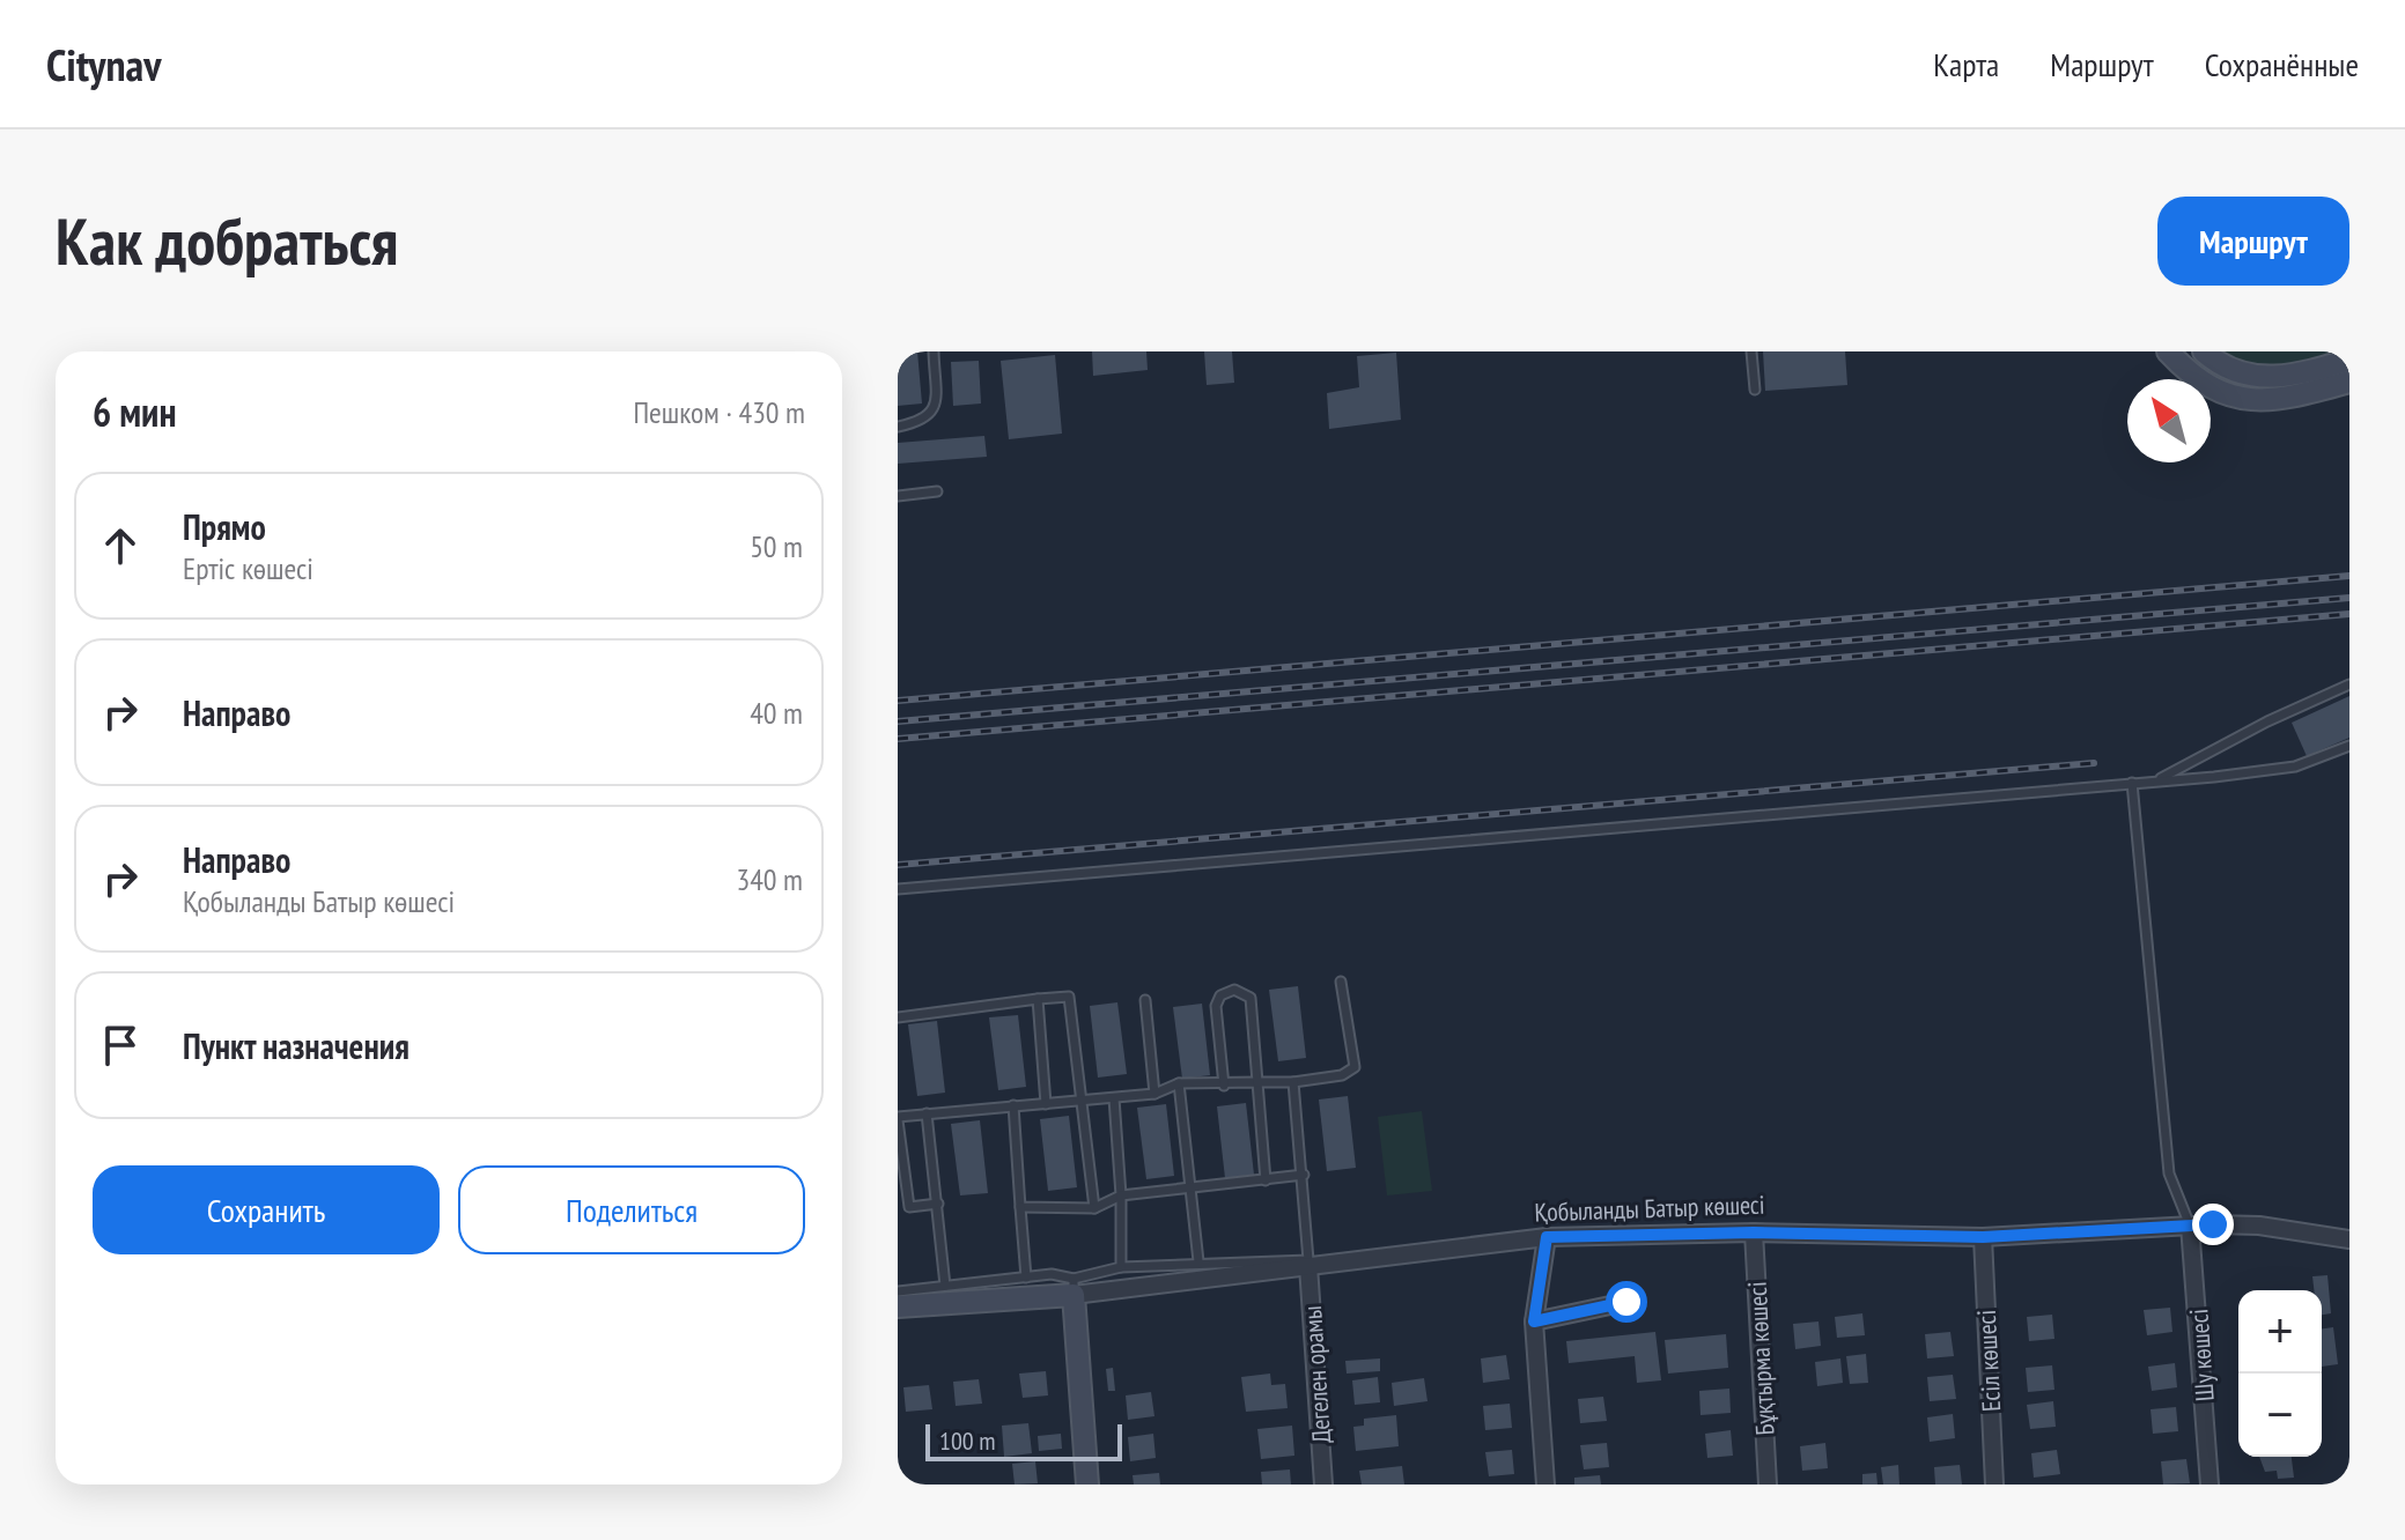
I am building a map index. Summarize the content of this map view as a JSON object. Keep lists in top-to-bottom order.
{
  "streets": {
    "street": [
      "Қобыланды Батыр көшесі",
      "Шу көшесі",
      "Бұқтырма көшесі",
      "Есіл көшесі",
      "Дегелен орамы"
    ]
  },
  "crossings": [
    ["Қобыланды Батыр көшесі", "Шу көшесі"],
    ["Қобыланды Батыр көшесі", "Бұқтырма көшесі"],
    ["Қобыланды Батыр көшесі", "Есіл көшесі"],
    ["Қобыланды Батыр көшесі", "Дегелен орамы"]
  ],
  "scale_bar": "100 m",
  "north": "top left",
  "page": {
    "header": "Citynav",
    "nav": ["Карта", "Маршрут", "Сохранённые"],
    "buttons": [
      "Маршрут",
      ["Сохранить", "Поделиться"]
    ],
    "title": "Как добраться",
    "heading": ["6 мин", "Пешком · 430 m"],
    "list": [
      ["Прямо", "Ертіс көшесі", "50 m"],
      ["Направо", "40 m"],
      ["Направо", "Қобыланды Батыр көшесі", "340 m"],
      "Пункт назначения"
    ],
    "map_buttons": ["+", "−"],
    "scale": "100 m"
  }
}
